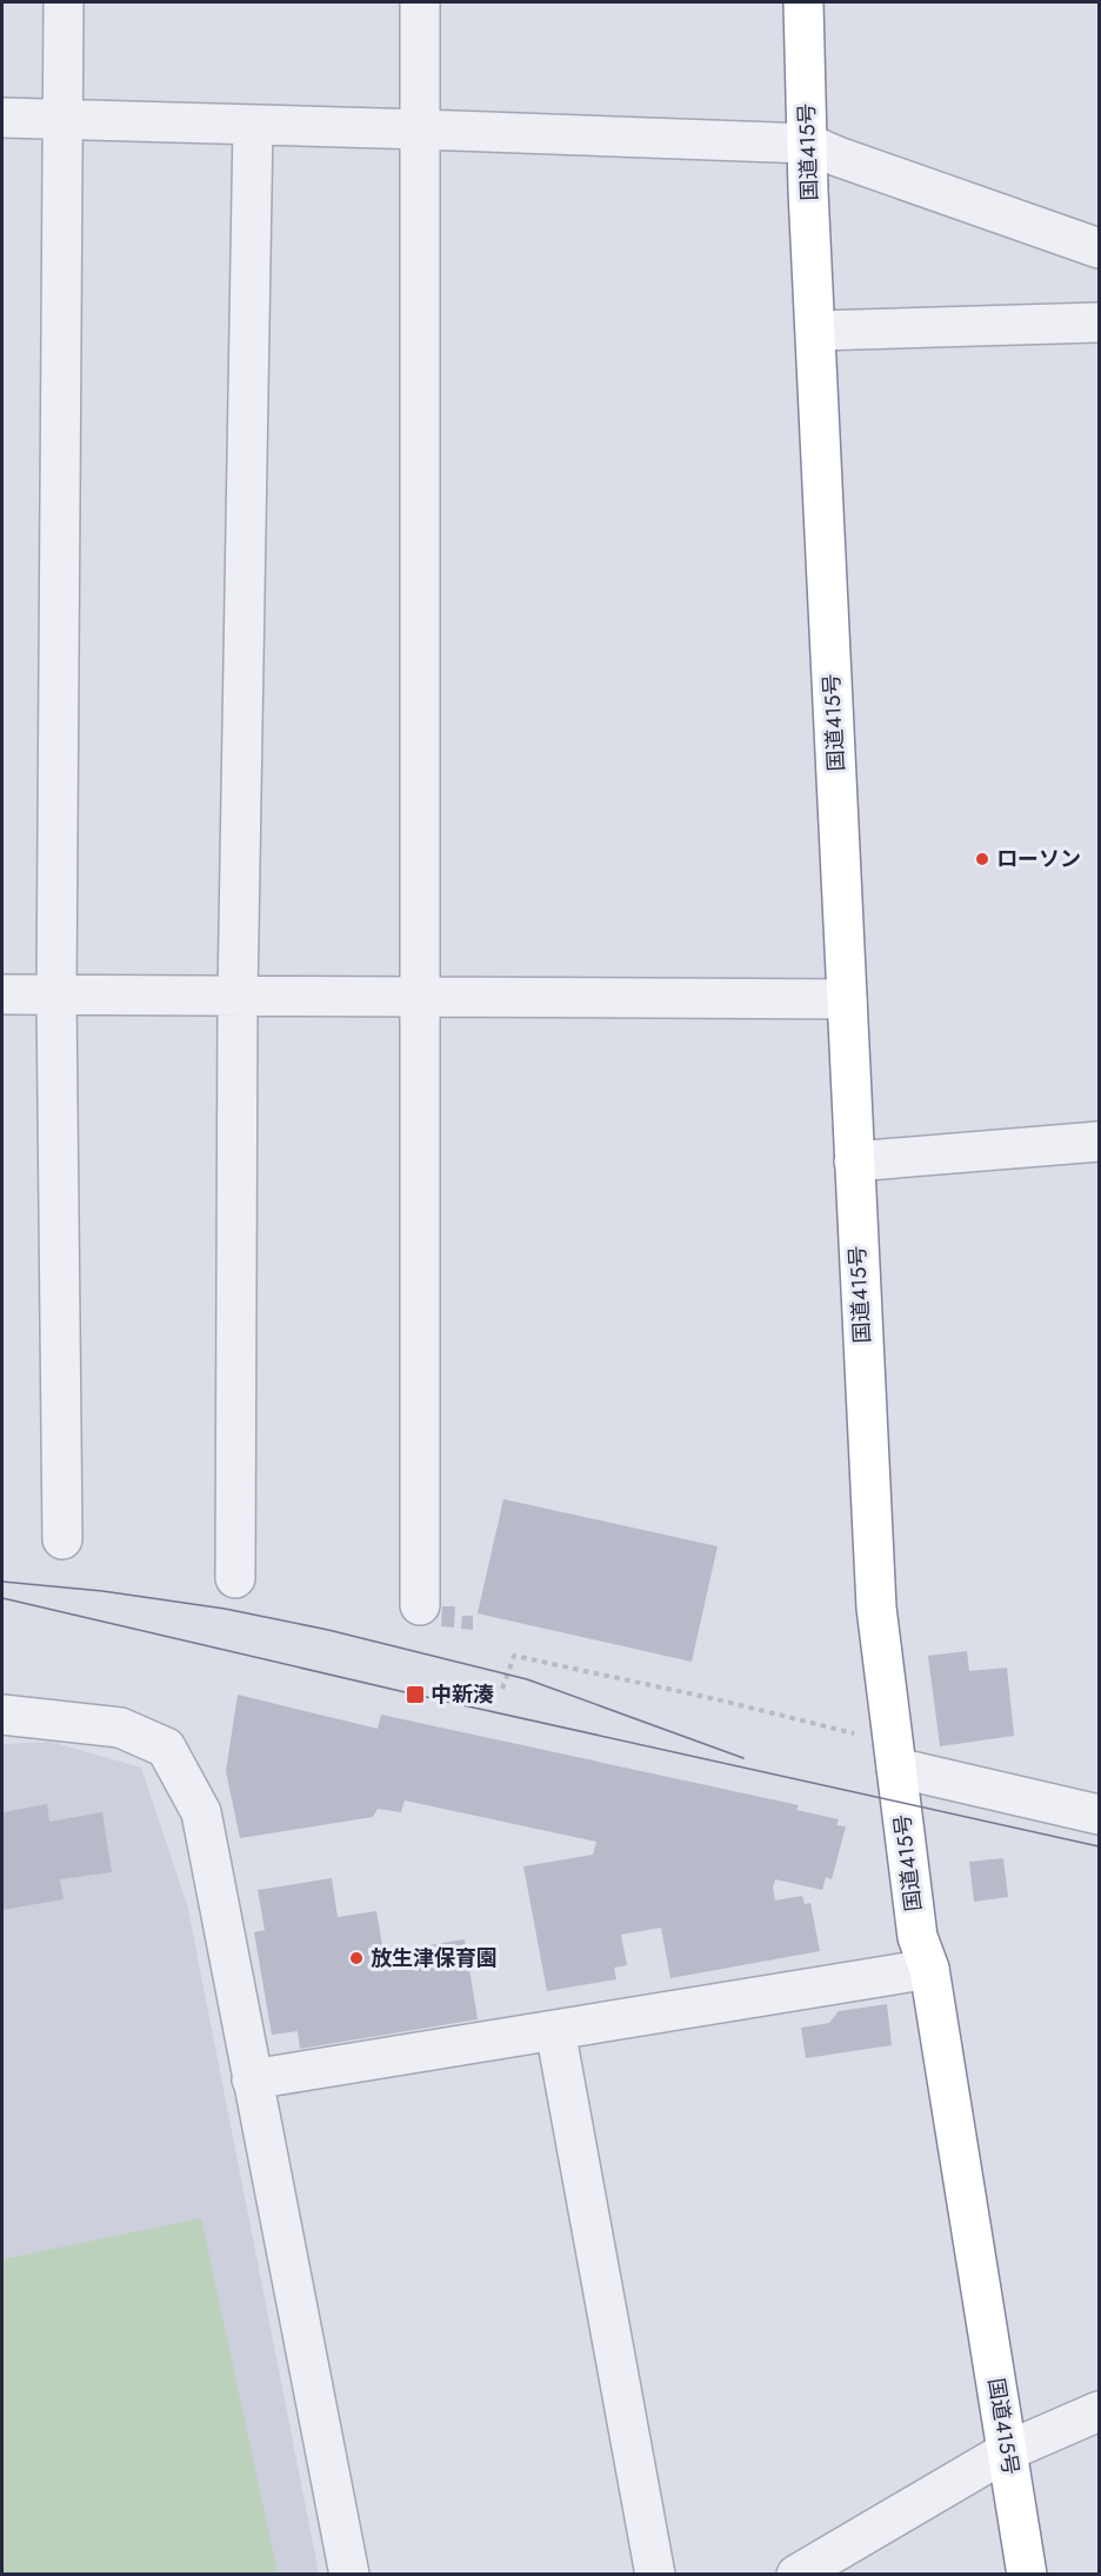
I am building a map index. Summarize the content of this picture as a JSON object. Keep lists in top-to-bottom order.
{
  "streets": {
    "highway": ["国道415号"]
  },
  "places": {
    "other": ["ローソン", "放生津保育園"],
    "transit": ["中新湊"]
  }
}
